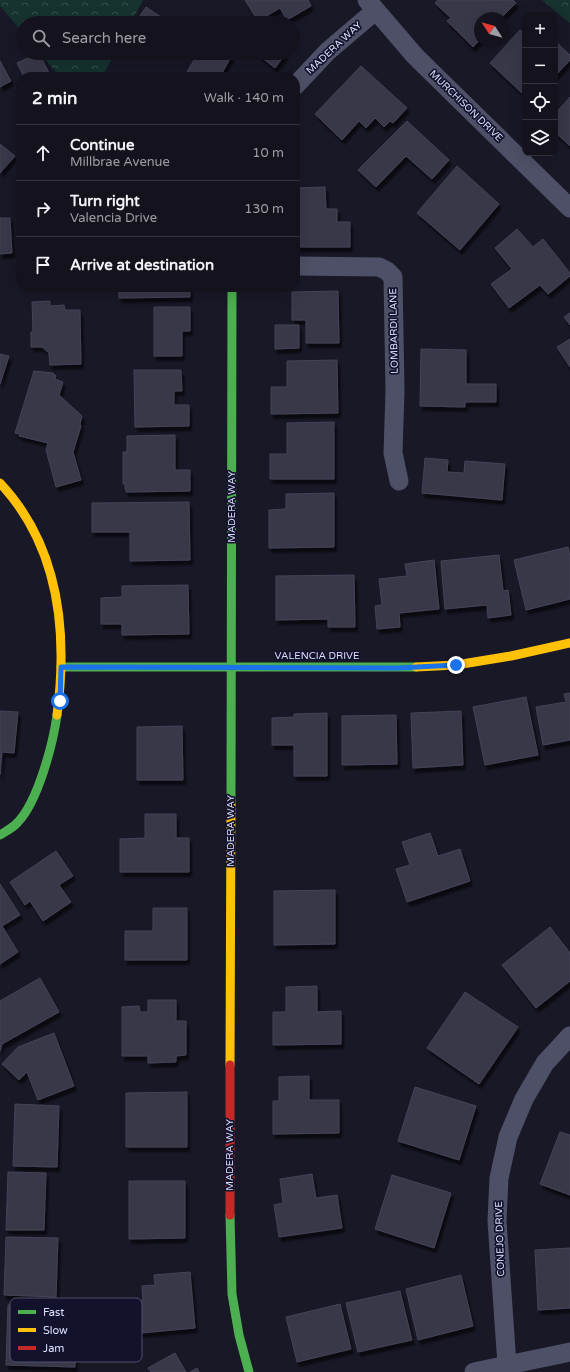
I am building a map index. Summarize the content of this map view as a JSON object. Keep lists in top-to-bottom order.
{
  "streets": {
    "street": [
      "MADERA WAY",
      "MURCHISON DRIVE",
      "LOMBARDI LANE",
      "VALENCIA DRIVE",
      "CONEJO DRIVE"
    ]
  },
  "crossings": [
    ["MADERA WAY", "MURCHISON DRIVE"],
    ["MADERA WAY", "VALENCIA DRIVE"]
  ],
  "legend": ["Fast", "Slow", "Jam"],
  "north": "top left",
  "page": {
    "map_buttons": ["+", "−"],
    "search": "Search here",
    "heading": ["2 min", "Walk · 140 m"],
    "list": [
      ["Continue", "Millbrae Avenue", "10 m"],
      ["Turn right", "Valencia Drive", "130 m"],
      "Arrive at destination"
    ]
  }
}
